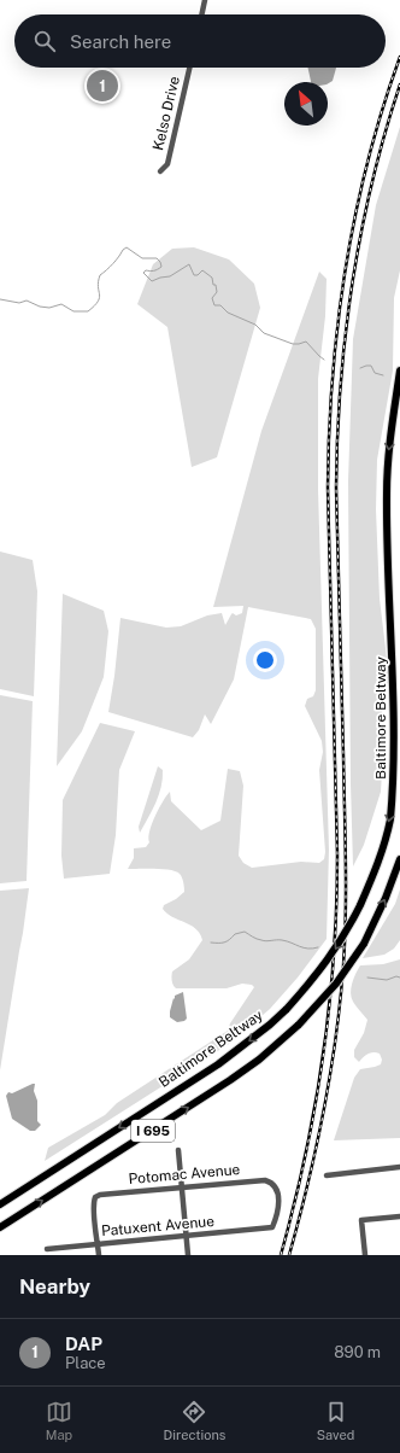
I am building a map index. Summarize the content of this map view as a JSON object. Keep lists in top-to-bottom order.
{
  "streets": {
    "highway": ["Baltimore Beltway", "I 695"],
    "street": ["Kelso Drive", "Potomac Avenue", "Patuxent Avenue"]
  },
  "crossings": [
    ["Potomac Avenue", "Patuxent Avenue"]
  ],
  "north": "top left",
  "page": {
    "search": "Search here",
    "pins": "1",
    "heading": "Nearby",
    "list": [
      {
        "mark": "1",
        "name": "DAP",
        "note": "Place",
        "value": "890 m"
      }
    ],
    "nav": ["Map", "Directions", "Saved"]
  }
}
